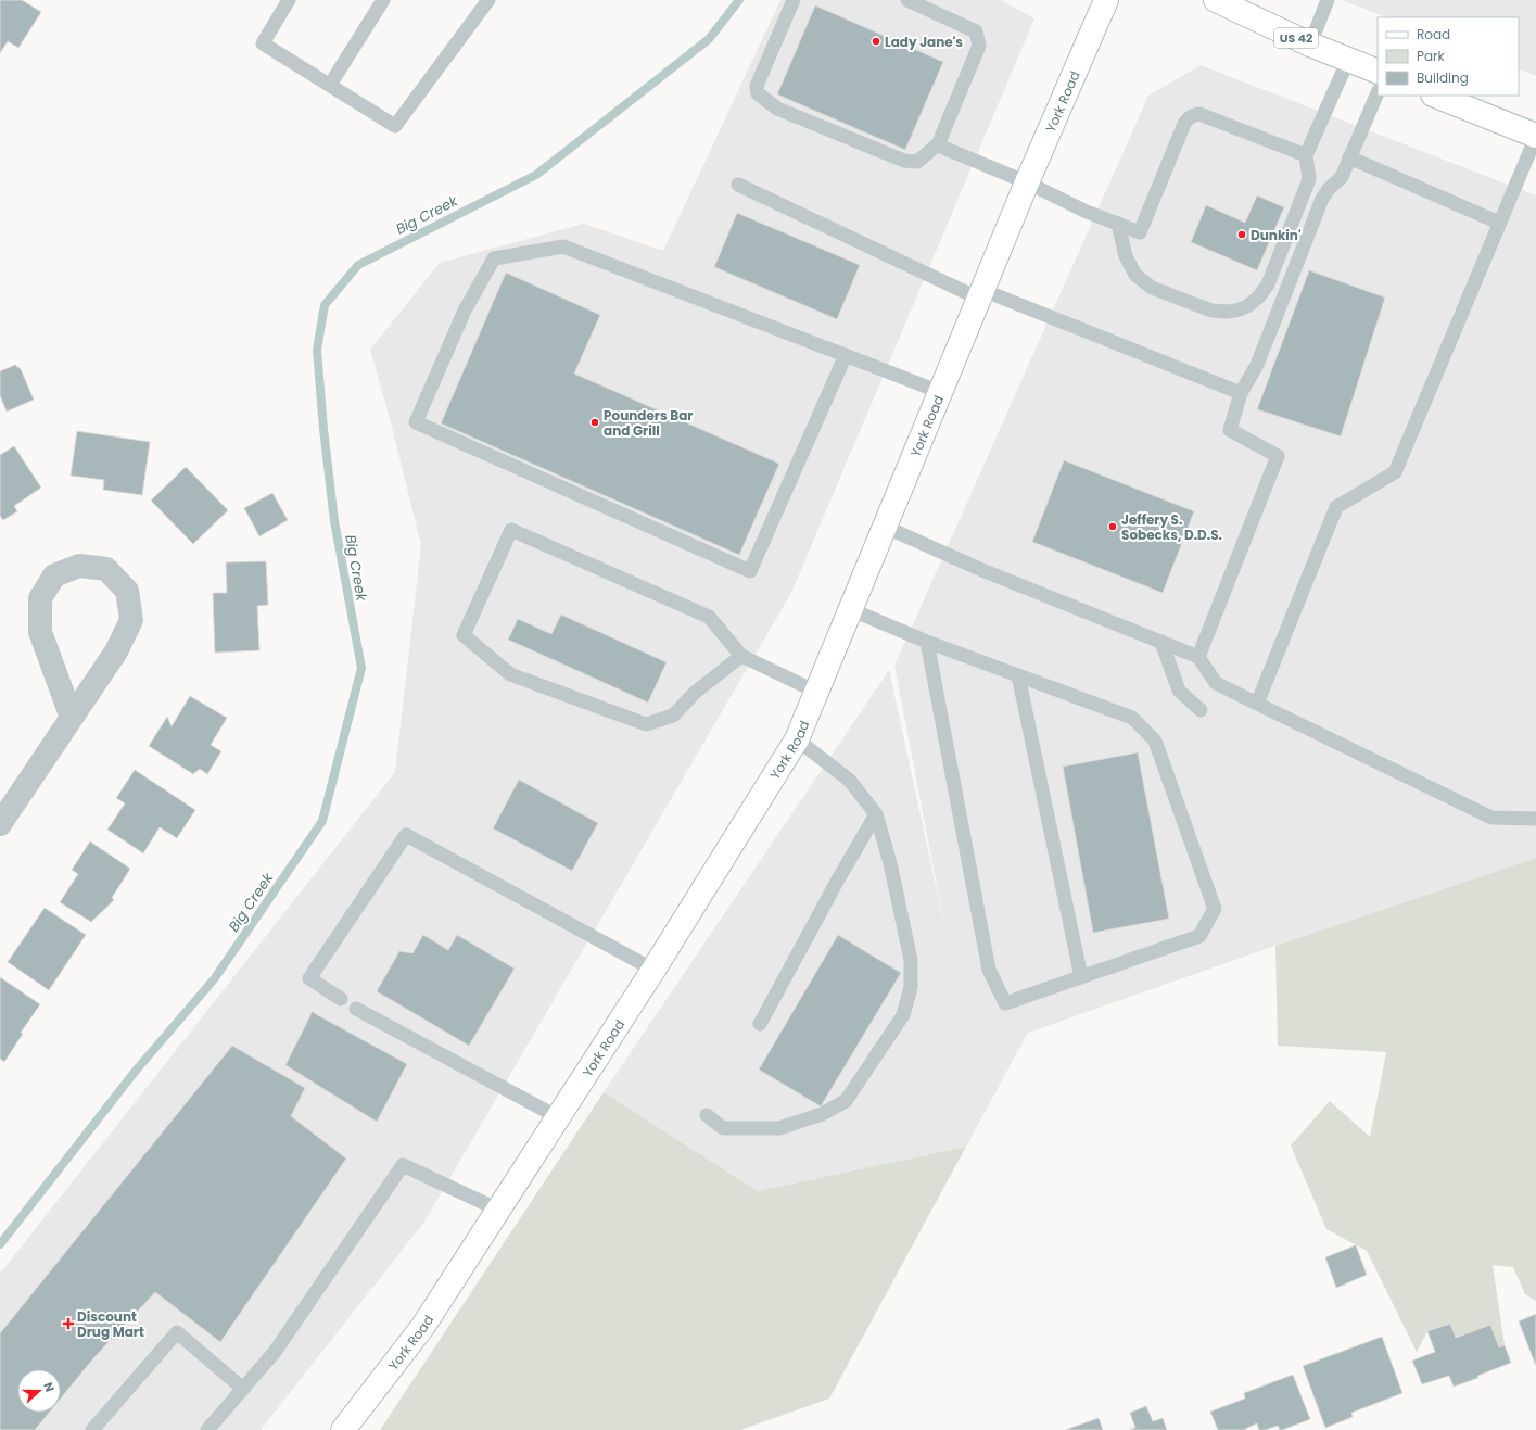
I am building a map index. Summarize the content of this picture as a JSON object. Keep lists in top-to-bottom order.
{
  "streets": {
    "main road": ["US 42", "York Road"]
  },
  "water": ["Big Creek"],
  "places": {
    "other": [
      "Lady Jane's",
      "Dunkin'",
      "Pounders Bar and Grill",
      "Jeffery S. Sobecks, D.D.S."
    ],
    "health": ["Discount Drug Mart"]
  },
  "legend": ["Road", "Park", "Building"],
  "north": "right"
}
